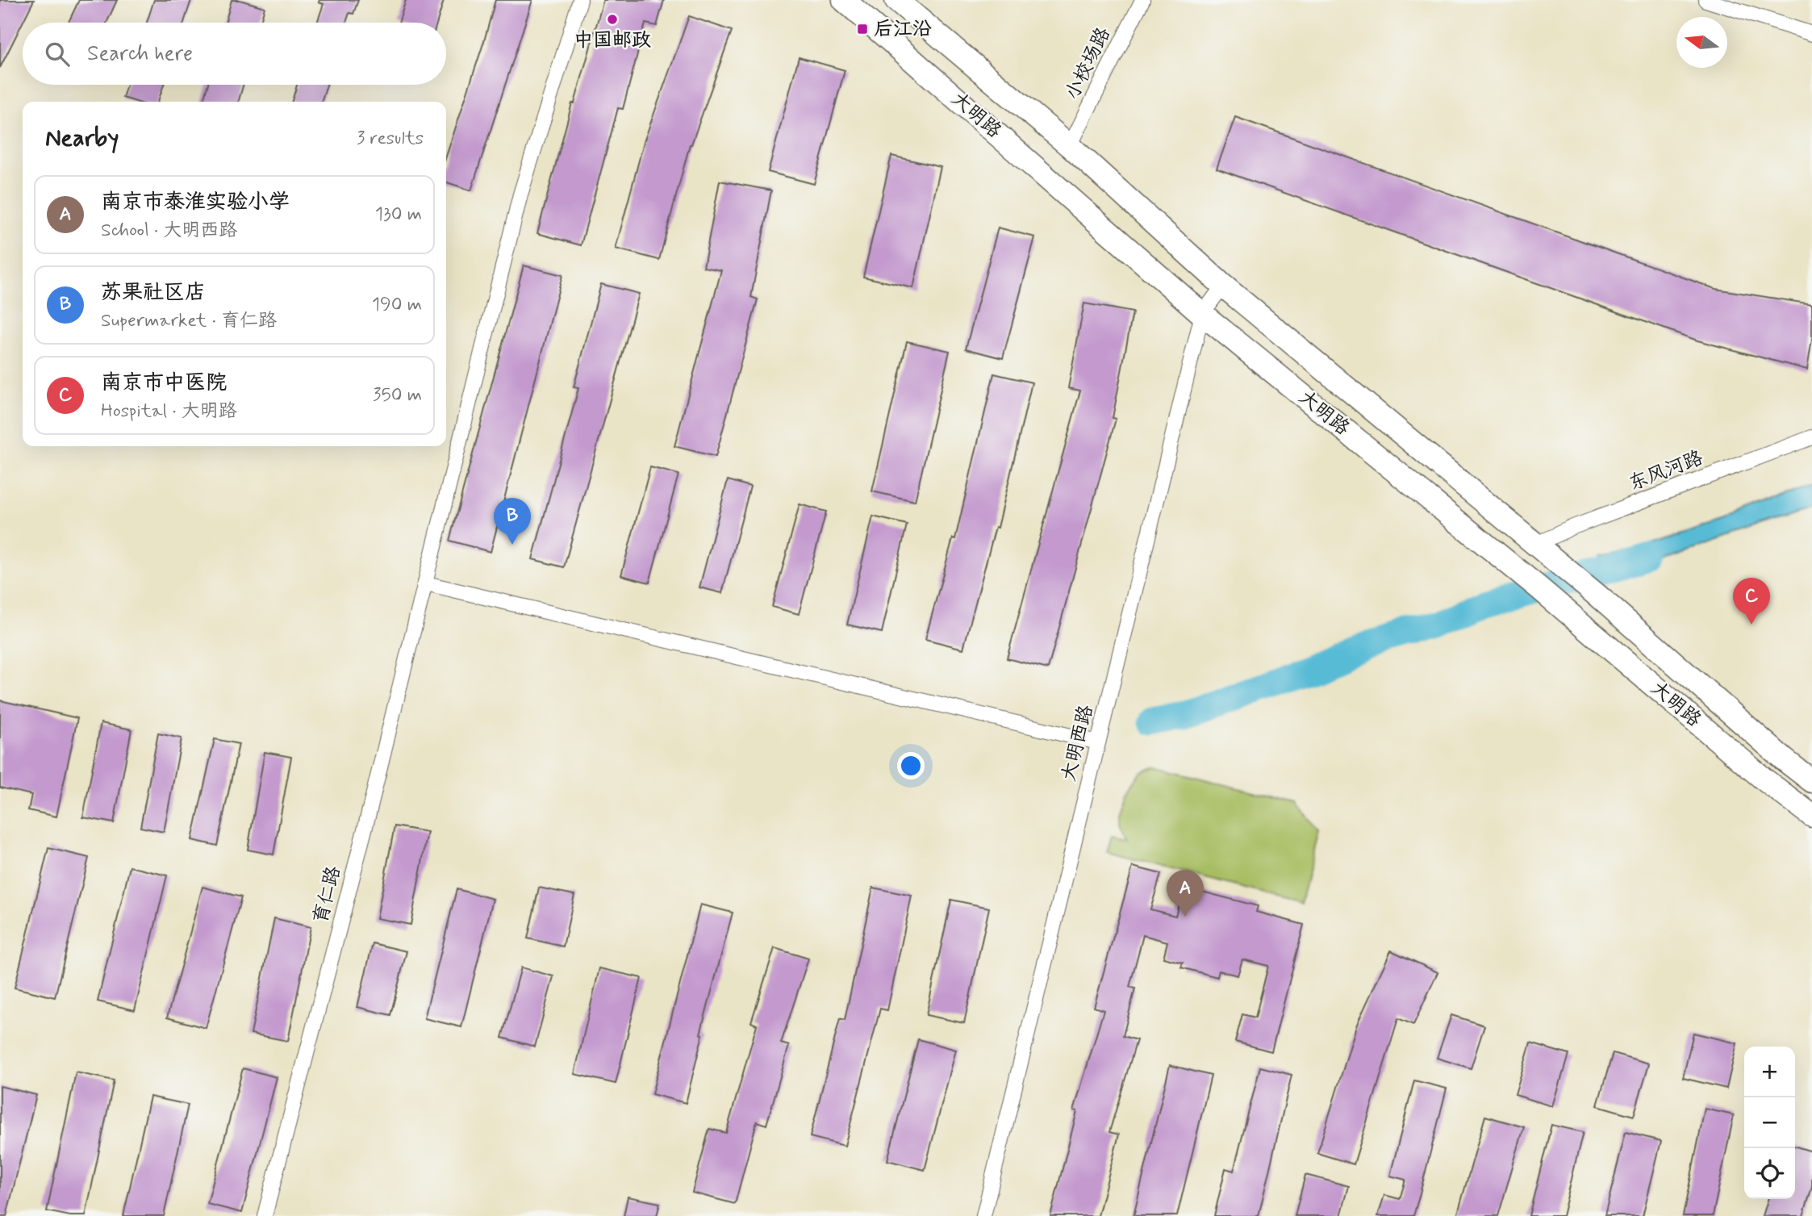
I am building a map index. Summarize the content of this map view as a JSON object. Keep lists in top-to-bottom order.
{
  "streets": {
    "main road": ["大明路"],
    "street": [
      "小校场路",
      "东风河路",
      "大明西路",
      "育仁路"
    ]
  },
  "crossings": [
    ["大明路", "大明西路"]
  ],
  "places": {
    "other": ["中国邮政"],
    "transit": ["后江沿"]
  },
  "north": "left",
  "page": {
    "search": "Search here",
    "heading": ["Nearby", "3 results"],
    "list": [
      {
        "mark": "A",
        "name": "南京市泰淮实验小学",
        "note": "School · 大明西路",
        "value": "130 m"
      },
      {
        "mark": "B",
        "name": "苏果社区店",
        "note": "Supermarket · 育仁路",
        "value": "190 m"
      },
      {
        "mark": "C",
        "name": "南京市中医院",
        "note": "Hospital · 大明路",
        "value": "350 m"
      }
    ],
    "pins": ["B", "C", "A"],
    "map_buttons": ["+", "−"]
  }
}
